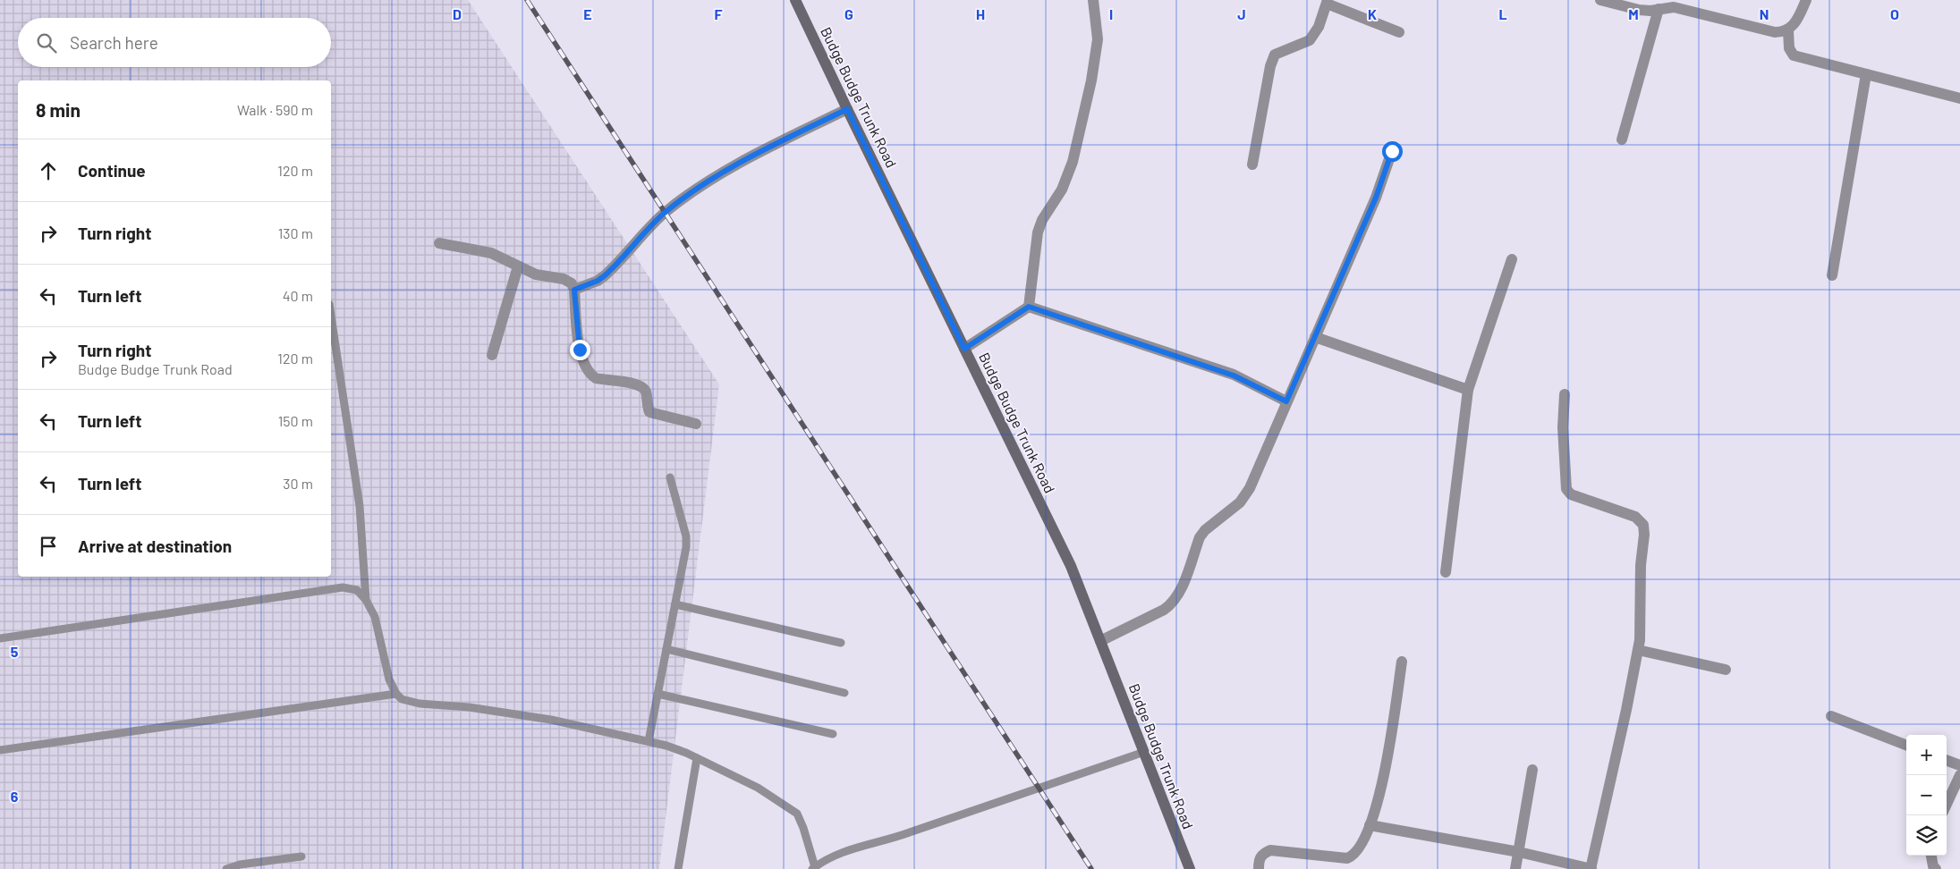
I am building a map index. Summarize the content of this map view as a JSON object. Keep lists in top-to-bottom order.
{
  "streets": {
    "main road": ["Budge Budge Trunk Road"]
  },
  "page": {
    "search": "Search here",
    "heading": ["8 min", "Walk · 590 m"],
    "list": [
      ["Continue", "120 m"],
      ["Turn right", "130 m"],
      ["Turn left", "40 m"],
      ["Turn right", "Budge Budge Trunk Road", "120 m"],
      ["Turn left", "150 m"],
      ["Turn left", "30 m"],
      "Arrive at destination"
    ],
    "map_buttons": ["+", "−"]
  },
  "grid": {
    "columns": [
      "D",
      "E",
      "F",
      "G",
      "H",
      "I",
      "J",
      "K",
      "L",
      "M",
      "N",
      "O"
    ],
    "rows": ["5", "6"]
  }
}
